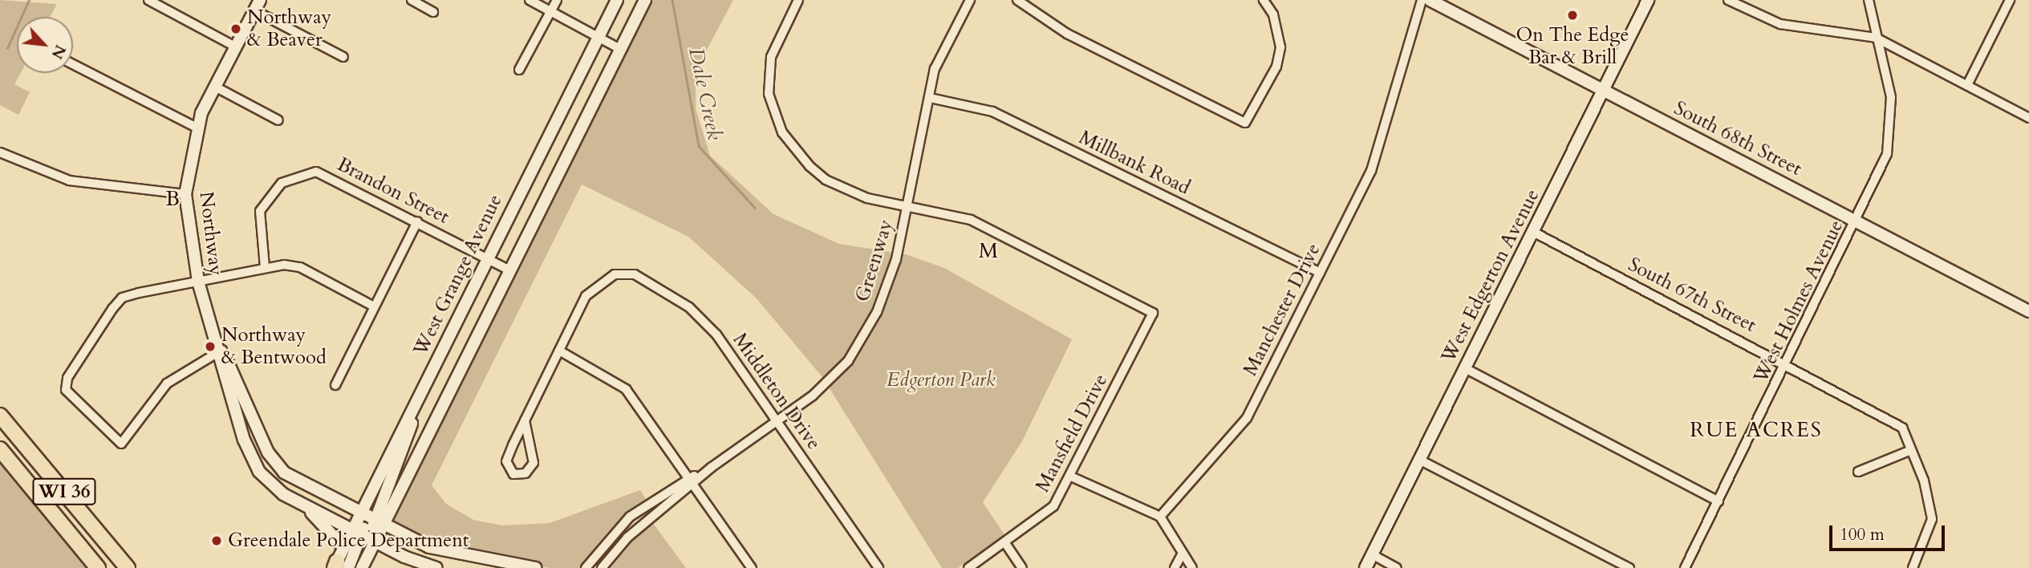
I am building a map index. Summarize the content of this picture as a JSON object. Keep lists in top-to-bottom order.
{
  "streets": {
    "main road": ["WI 36"],
    "street": [
      "South 68th Street",
      "Millbank Road",
      "Brandon Street",
      "Northway",
      "Greenway",
      "West Grange Avenue",
      "West Edgerton Avenue",
      "South 67th Street",
      "West Holmes Avenue",
      "Manchester Drive",
      "Middleton Drive",
      "Mansfield Drive"
    ]
  },
  "crossings": [
    ["South 68th Street", "West Edgerton Avenue"],
    ["South 68th Street", "West Holmes Avenue"],
    ["Millbank Road", "Greenway"],
    ["Millbank Road", "Manchester Drive"],
    ["Brandon Street", "West Grange Avenue"],
    ["Northway", "West Grange Avenue"],
    ["Greenway", "Middleton Drive"],
    ["Greenway", "Mansfield Drive"],
    ["West Edgerton Avenue", "South 67th Street"],
    ["South 67th Street", "West Holmes Avenue"]
  ],
  "districts": ["B", "M", "RUE ACRES"],
  "water": ["Dale Creek"],
  "parks": ["Edgerton Park"],
  "places": [
    "On The Edge Bar & Brill",
    "Northway & Beaver",
    "Northway & Bentwood",
    "Greendale Police Department"
  ],
  "scale_bar": "100 m",
  "north": "bottom right"
}
